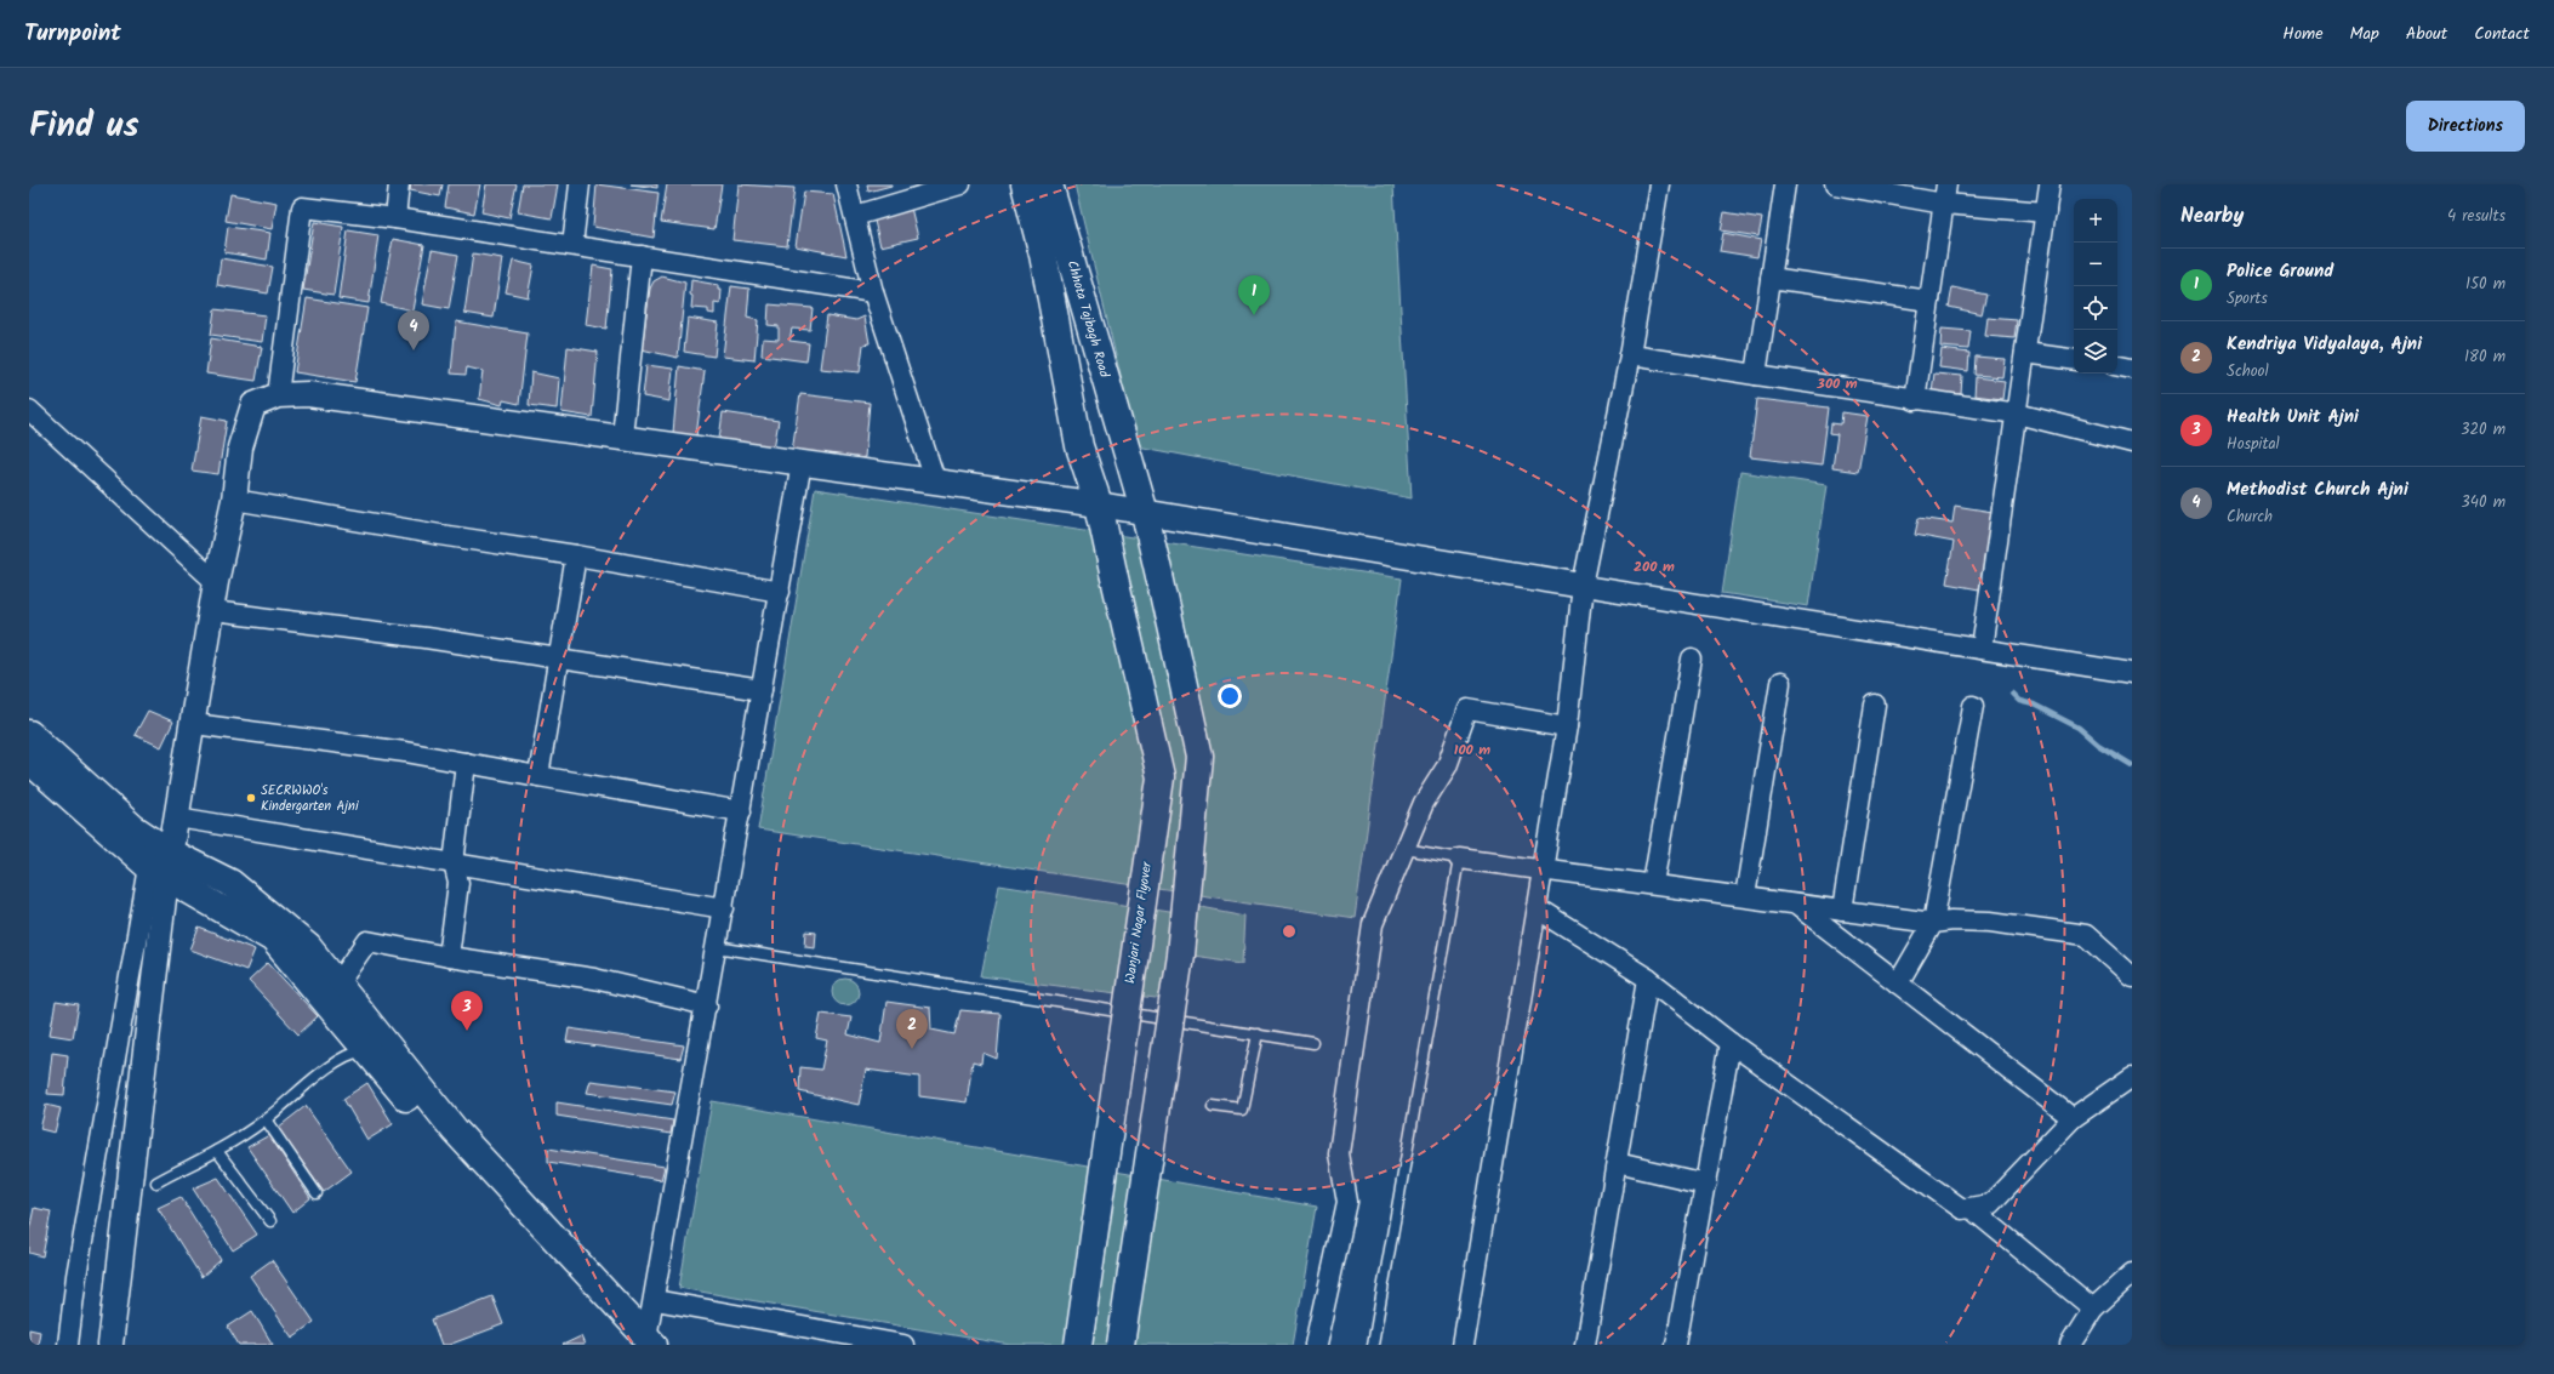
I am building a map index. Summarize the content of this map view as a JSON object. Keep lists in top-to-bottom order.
{
  "streets": {
    "main road": ["Chhota Tajbagh Road", "Wanjari Nagar Flyover"]
  },
  "places": ["SECRWWO's Kindergarten Ajni"],
  "page": {
    "header": "Turnpoint",
    "nav": [
      "Home",
      "Map",
      "About",
      "Contact"
    ],
    "title": "Find us",
    "buttons": "Directions",
    "heading": ["Nearby", "4 results"],
    "map_buttons": ["+", "−"],
    "list": [
      {
        "mark": "1",
        "name": "Police Ground",
        "note": "Sports",
        "value": "150 m"
      },
      {
        "mark": "2",
        "name": "Kendriya Vidyalaya, Ajni",
        "note": "School",
        "value": "180 m"
      },
      {
        "mark": "3",
        "name": "Health Unit Ajni",
        "note": "Hospital",
        "value": "320 m"
      },
      {
        "mark": "4",
        "name": "Methodist Church Ajni",
        "note": "Church",
        "value": "340 m"
      }
    ],
    "pins": [
      "1",
      "4",
      "3",
      "2"
    ]
  },
  "rings": ["300 m", "200 m", "100 m"]
}
